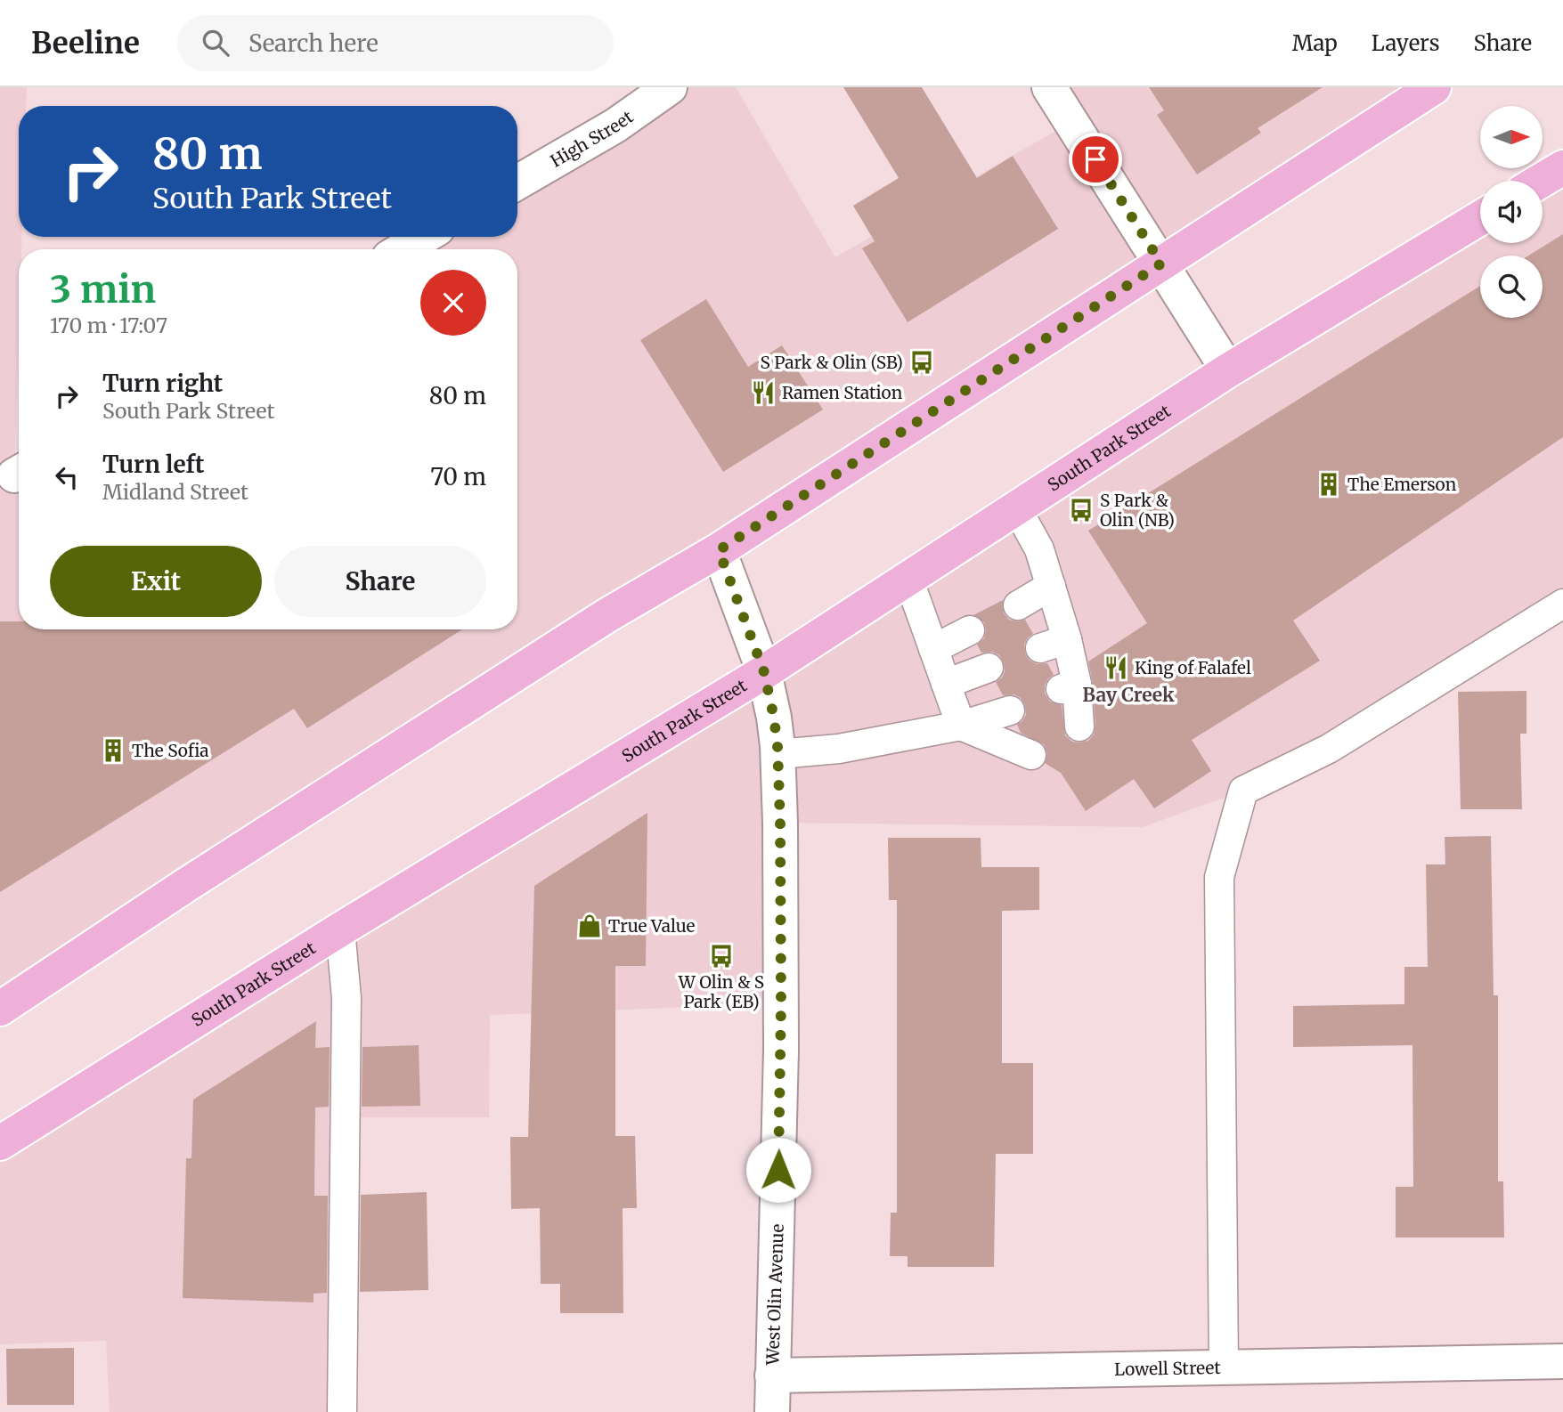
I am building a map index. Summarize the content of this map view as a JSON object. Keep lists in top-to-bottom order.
{
  "streets": {
    "main road": ["South Park Street"],
    "street": ["High Street", "West Olin Avenue", "Lowell Street"]
  },
  "crossings": [
    ["South Park Street", "West Olin Avenue"],
    ["West Olin Avenue", "Lowell Street"]
  ],
  "districts": ["Bay Creek"],
  "places": {
    "bus stop": ["S Park & Olin (SB)", "S Park & Olin (NB)", "W Olin & S Park (EB)"],
    "restaurant": ["Ramen Station", "King of Falafel"],
    "building": ["The Emerson", "The Sofia"],
    "shop": ["True Value"]
  },
  "north": "right",
  "page": {
    "header": "Beeline",
    "search": "Search here",
    "nav": ["Map", "Layers", "Share"],
    "turn": ["80 m", "South Park Street"],
    "heading": ["3 min", "170 m · 17:07"],
    "list": [
      {
        "name": "Turn right",
        "note": "South Park Street",
        "value": "80 m"
      },
      {
        "name": "Turn left",
        "note": "Midland Street",
        "value": "70 m"
      }
    ],
    "buttons": ["Exit", "Share"]
  }
}
